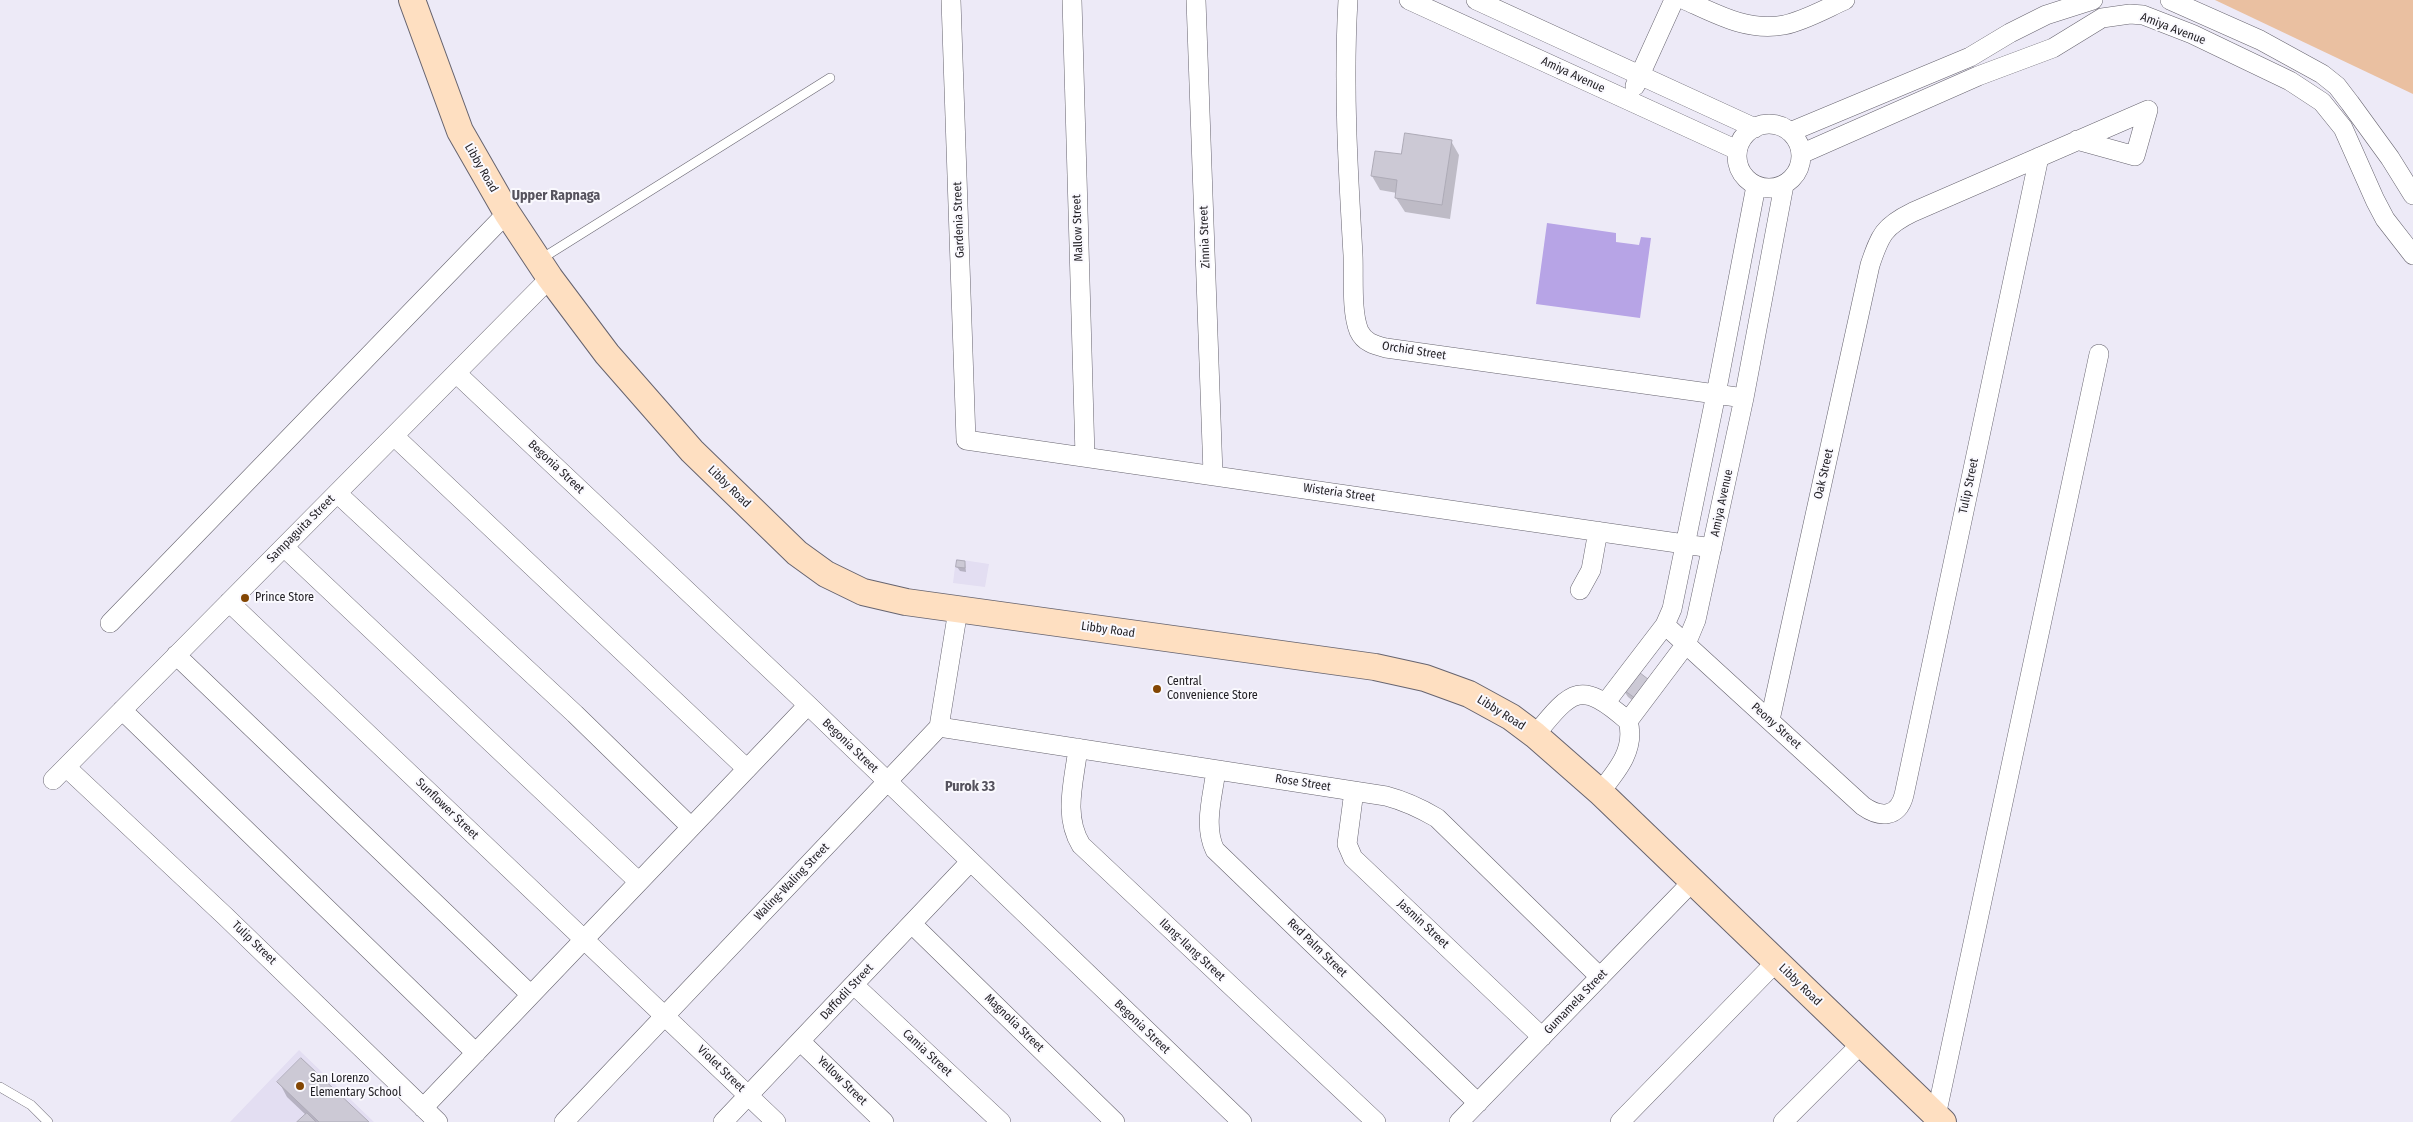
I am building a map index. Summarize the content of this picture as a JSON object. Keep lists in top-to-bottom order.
{
  "streets": {
    "main road": ["Libby Road"],
    "street": [
      "Amiya Avenue",
      "Gardenia Street",
      "Mallow Street",
      "Zinnia Street",
      "Orchid Street",
      "Begonia Street",
      "Oak Street",
      "Tulip Street",
      "Wisteria Street",
      "Sampaguita Street",
      "Peony Street",
      "Rose Street",
      "Sunflower Street",
      "Waling-Waling Street",
      "Jasmin Street",
      "Red Palm Street",
      "Ilang-Ilang Street",
      "Daffodil Street",
      "Gumamela Street",
      "Magnolia Street",
      "Camia Street",
      "Violet Street",
      "Yellow Street"
    ]
  },
  "crossings": [
    ["Amiya Avenue", "Orchid Street"],
    ["Amiya Avenue", "Wisteria Street"],
    ["Amiya Avenue", "Peony Street"],
    ["Libby Road", "Sampaguita Street"],
    ["Libby Road", "Gumamela Street"],
    ["Gardenia Street", "Wisteria Street"],
    ["Mallow Street", "Wisteria Street"],
    ["Zinnia Street", "Wisteria Street"],
    ["Begonia Street", "Sampaguita Street"],
    ["Begonia Street", "Waling-Waling Street"],
    ["Begonia Street", "Daffodil Street"],
    ["Oak Street", "Tulip Street"],
    ["Oak Street", "Peony Street"],
    ["Tulip Street", "Sampaguita Street"],
    ["Tulip Street", "Peony Street"],
    ["Sampaguita Street", "Sunflower Street"],
    ["Rose Street", "Waling-Waling Street"],
    ["Rose Street", "Jasmin Street"],
    ["Rose Street", "Red Palm Street"],
    ["Rose Street", "Ilang-Ilang Street"],
    ["Rose Street", "Gumamela Street"],
    ["Sunflower Street", "Waling-Waling Street"],
    ["Sunflower Street", "Violet Street"],
    ["Waling-Waling Street", "Violet Street"],
    ["Jasmin Street", "Gumamela Street"],
    ["Red Palm Street", "Gumamela Street"],
    ["Daffodil Street", "Magnolia Street"],
    ["Daffodil Street", "Camia Street"],
    ["Daffodil Street", "Violet Street"],
    ["Daffodil Street", "Yellow Street"]
  ],
  "districts": ["Upper Rapnaga", "Purok 33"],
  "places": ["Prince Store", "Central Convenience Store", "San Lorenzo Elementary School"]
}
